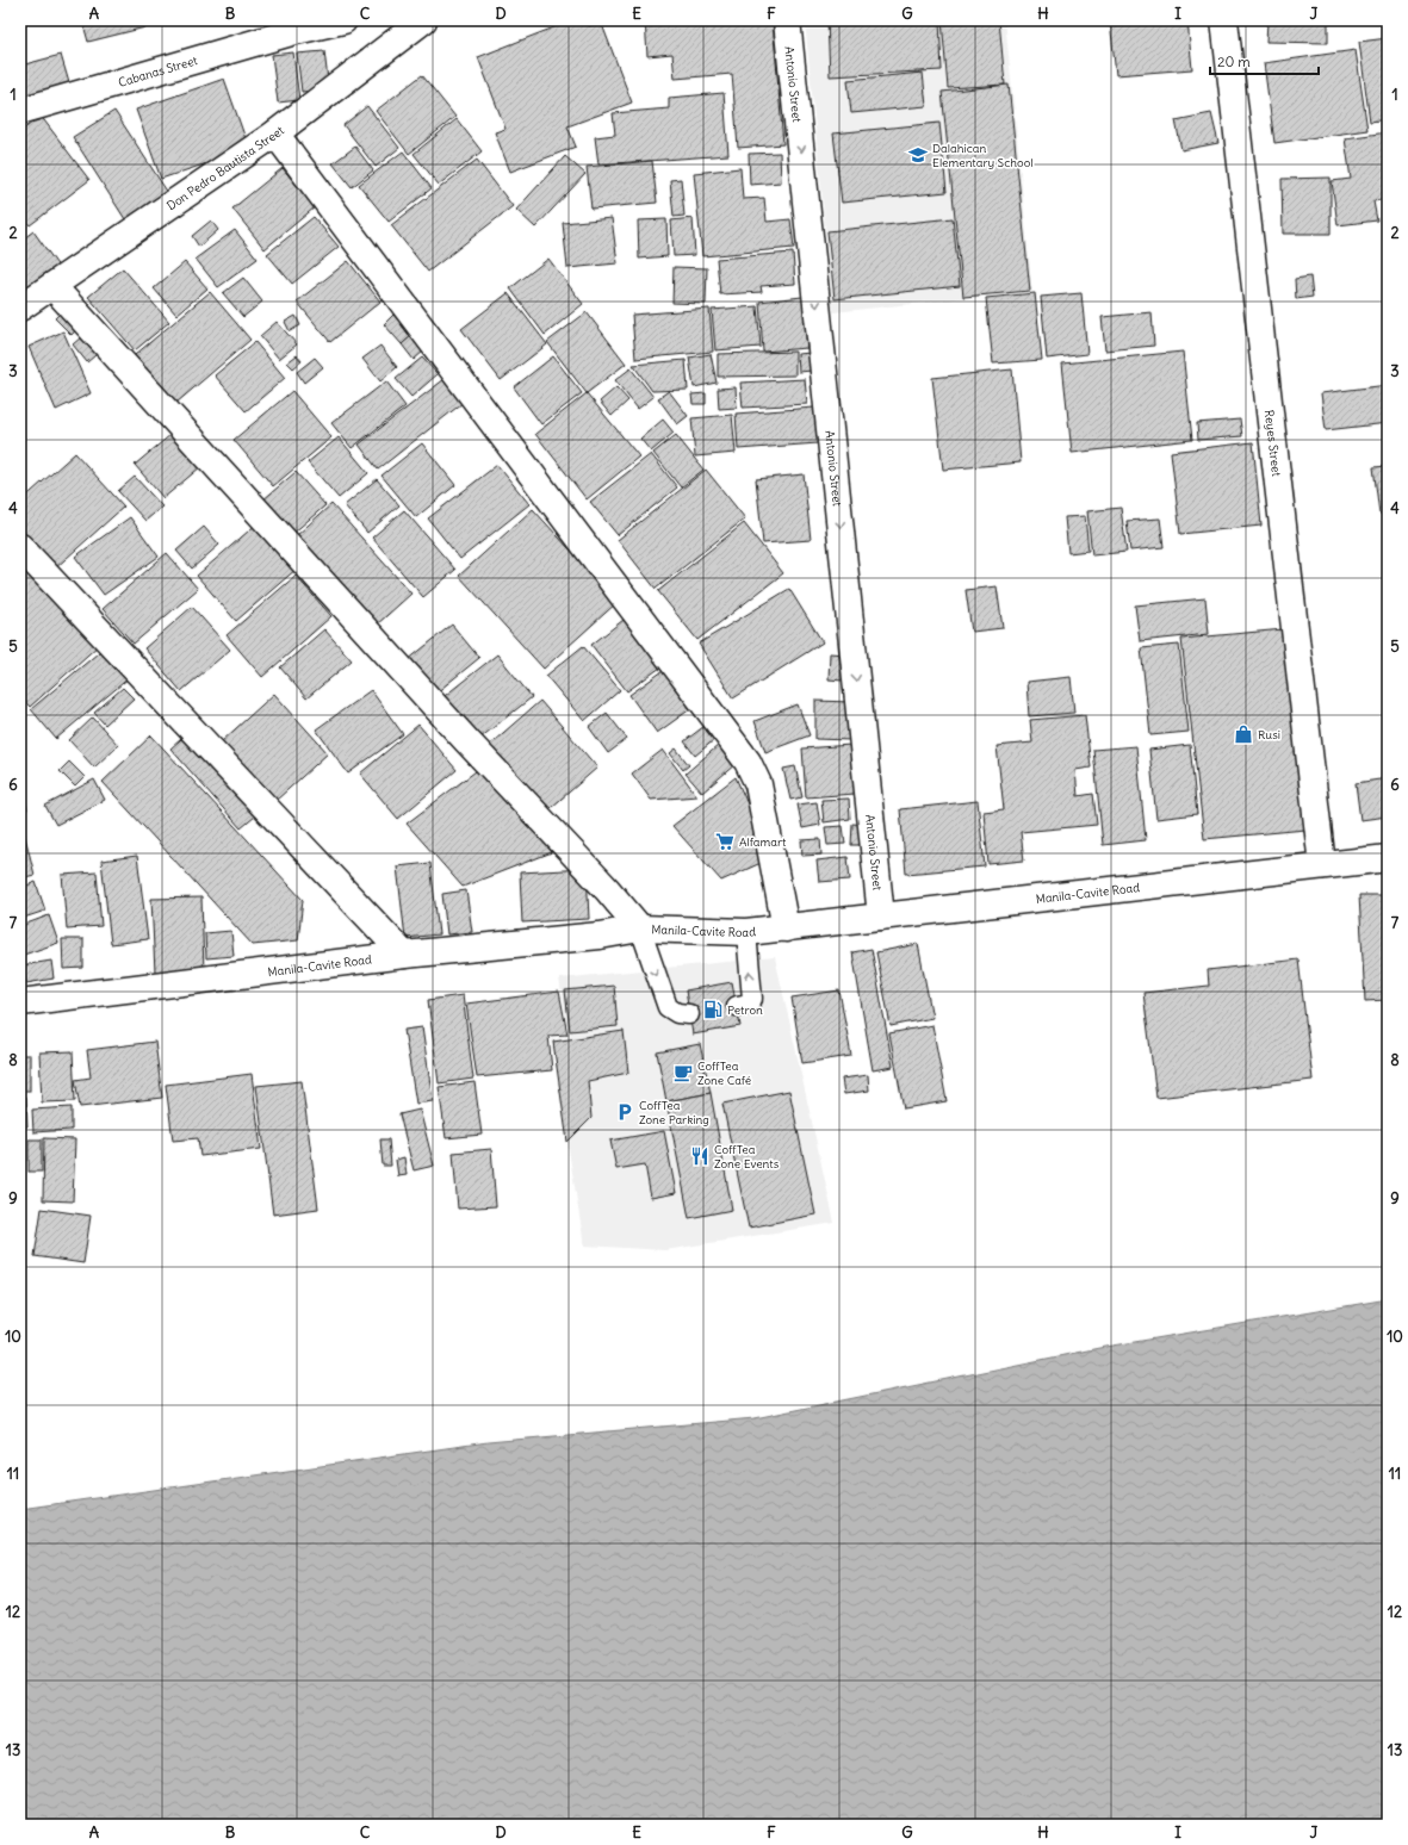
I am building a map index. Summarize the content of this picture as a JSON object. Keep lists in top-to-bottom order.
{
  "streets": {
    "street": [
      "Cabanas Street",
      "Antonio Street",
      "Don Pedro Bautista Street",
      "Reyes Street",
      "Manila-Cavite Road"
    ]
  },
  "crossings": [
    ["Antonio Street", "Manila-Cavite Road"],
    ["Reyes Street", "Manila-Cavite Road"]
  ],
  "one_way": ["Antonio Street"],
  "places": {
    "school or university": ["Dalahican Elementary School"],
    "shop": ["Rusi"],
    "supermarket": ["Alfamart"],
    "fuel station": ["Petron"],
    "cafe": ["CoffTea Zone Café"],
    "parking": ["CoffTea Zone Parking"],
    "restaurant": ["CoffTea Zone Events"]
  },
  "scale_bar": "20 m",
  "grid": {
    "columns": [
      "A",
      "B",
      "C",
      "D",
      "E",
      "F",
      "G",
      "H",
      "I",
      "J"
    ],
    "rows": [
      "1",
      "2",
      "3",
      "4",
      "5",
      "6",
      "7",
      "8",
      "9",
      "10",
      "11",
      "12",
      "13"
    ]
  }
}
